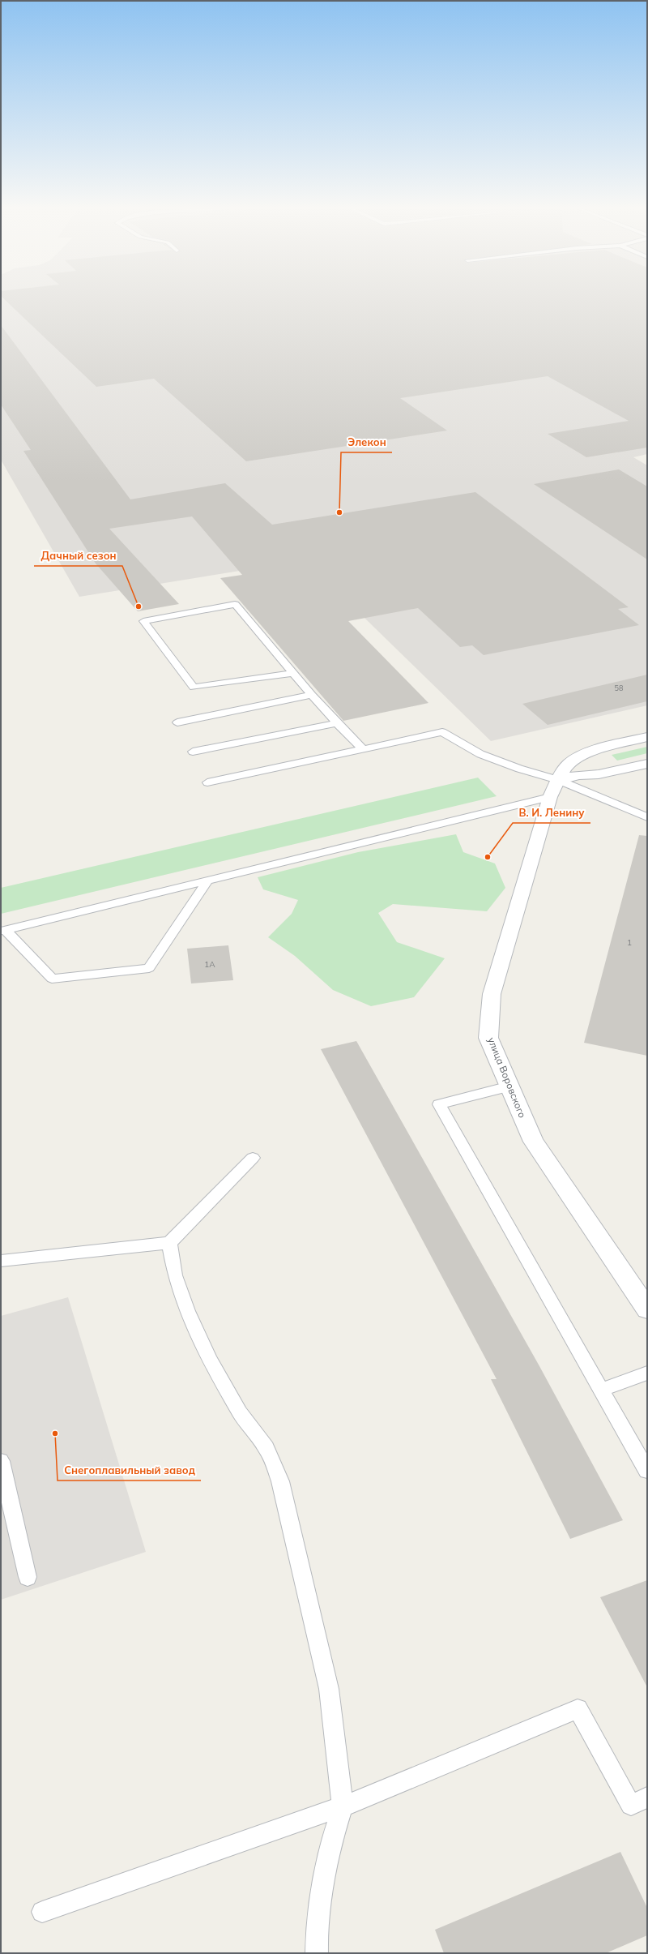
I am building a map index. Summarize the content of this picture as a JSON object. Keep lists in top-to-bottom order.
{
  "streets": {
    "street": ["улица Воровского"]
  },
  "places": [
    "Элекон",
    "Дачный сезон",
    "В. И. Ленину",
    "Снегоплавильный завод"
  ],
  "house_numbers": ["58", "1", "1А"]
}
